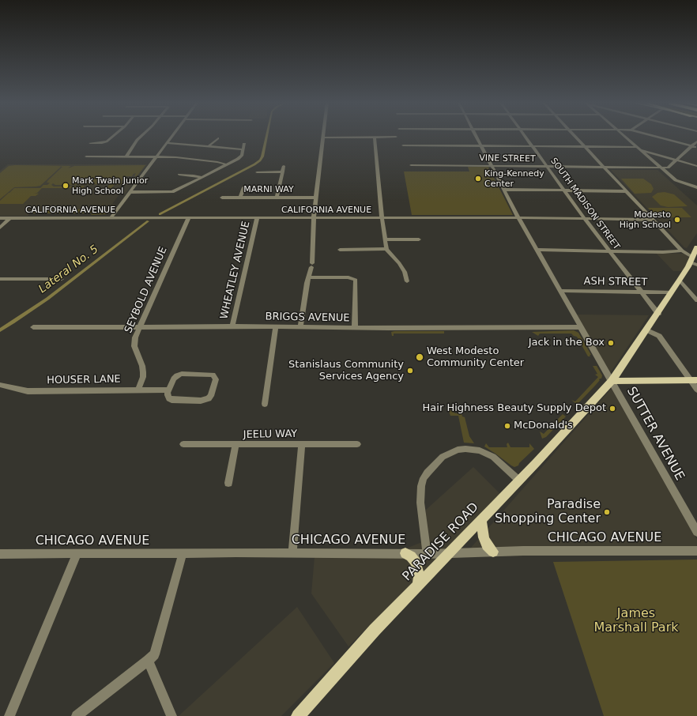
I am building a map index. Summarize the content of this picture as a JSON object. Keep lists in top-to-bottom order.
{
  "streets": {
    "main road": ["PARADISE ROAD"],
    "street": [
      "VINE STREET",
      "MARNI WAY",
      "SOUTH MADISON STREET",
      "CALIFORNIA AVENUE",
      "WHEATLEY AVENUE",
      "ASH STREET",
      "SEYBOLD AVENUE",
      "BRIGGS AVENUE",
      "HOUSER LANE",
      "SUTTER AVENUE",
      "JEELU WAY",
      "CHICAGO AVENUE"
    ]
  },
  "crossings": [
    ["VINE STREET", "SOUTH MADISON STREET"],
    ["VINE STREET", "SUTTER AVENUE"],
    ["SOUTH MADISON STREET", "CALIFORNIA AVENUE"],
    ["SOUTH MADISON STREET", "ASH STREET"],
    ["SOUTH MADISON STREET", "PARADISE ROAD"],
    ["CALIFORNIA AVENUE", "WHEATLEY AVENUE"],
    ["CALIFORNIA AVENUE", "SEYBOLD AVENUE"],
    ["CALIFORNIA AVENUE", "SUTTER AVENUE"],
    ["WHEATLEY AVENUE", "BRIGGS AVENUE"],
    ["ASH STREET", "SUTTER AVENUE"],
    ["ASH STREET", "PARADISE ROAD"],
    ["SEYBOLD AVENUE", "BRIGGS AVENUE"],
    ["SEYBOLD AVENUE", "HOUSER LANE"],
    ["BRIGGS AVENUE", "SUTTER AVENUE"],
    ["SUTTER AVENUE", "PARADISE ROAD"],
    ["CHICAGO AVENUE", "PARADISE ROAD"]
  ],
  "water": ["Lateral No. 5"],
  "parks": ["James Marshall Park"],
  "places": [
    "King-Kennedy Center",
    "Mark Twain Junior High School",
    "Modesto High School",
    "Jack in the Box",
    "West Modesto Community Center",
    "Stanislaus Community Services Agency",
    "Hair Highness Beauty Supply Depot",
    "McDonald's",
    "Paradise Shopping Center"
  ]
}
